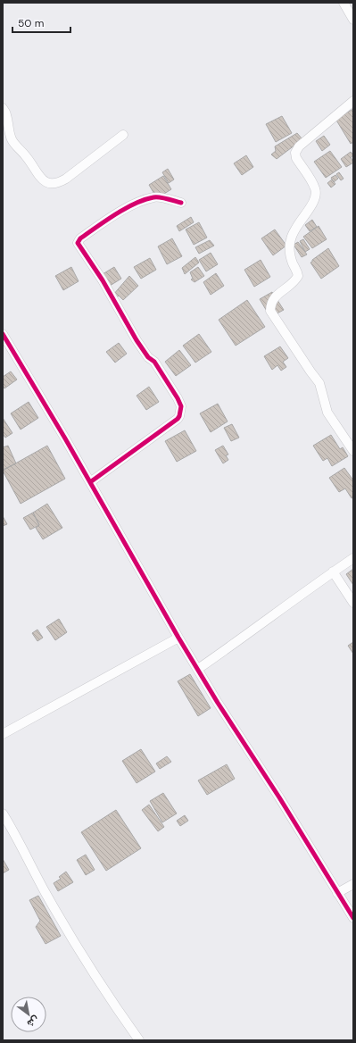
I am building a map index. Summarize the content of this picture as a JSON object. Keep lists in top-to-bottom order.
{
  "scale_bar": "50 m",
  "north": "bottom right"
}
